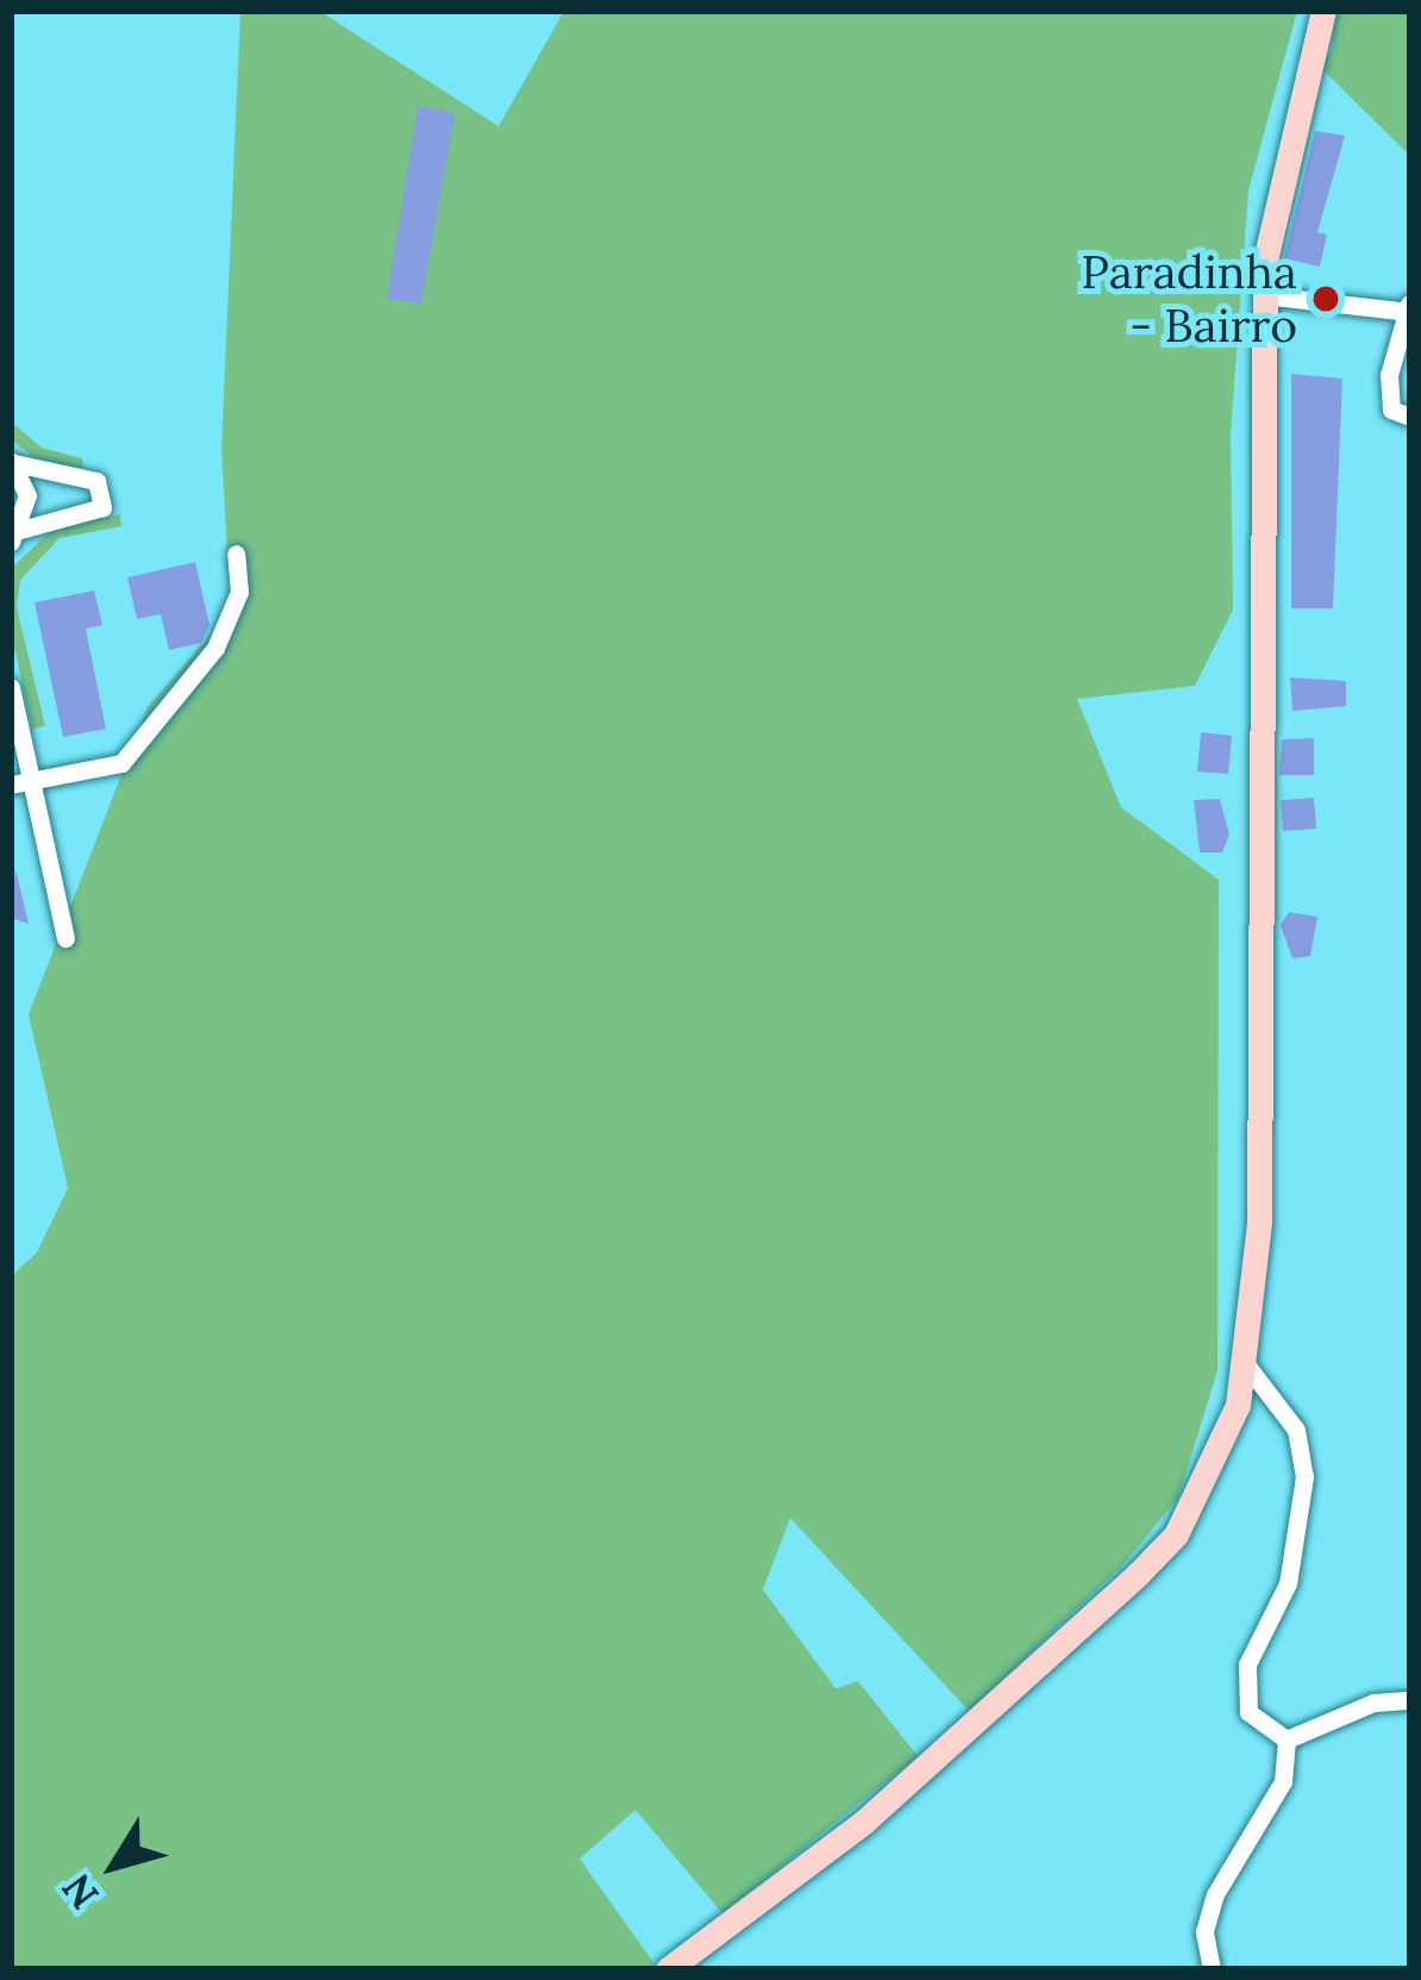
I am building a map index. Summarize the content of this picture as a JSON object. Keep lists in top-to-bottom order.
{
  "places": ["Paradinha - Bairro"],
  "north": "bottom left"
}
